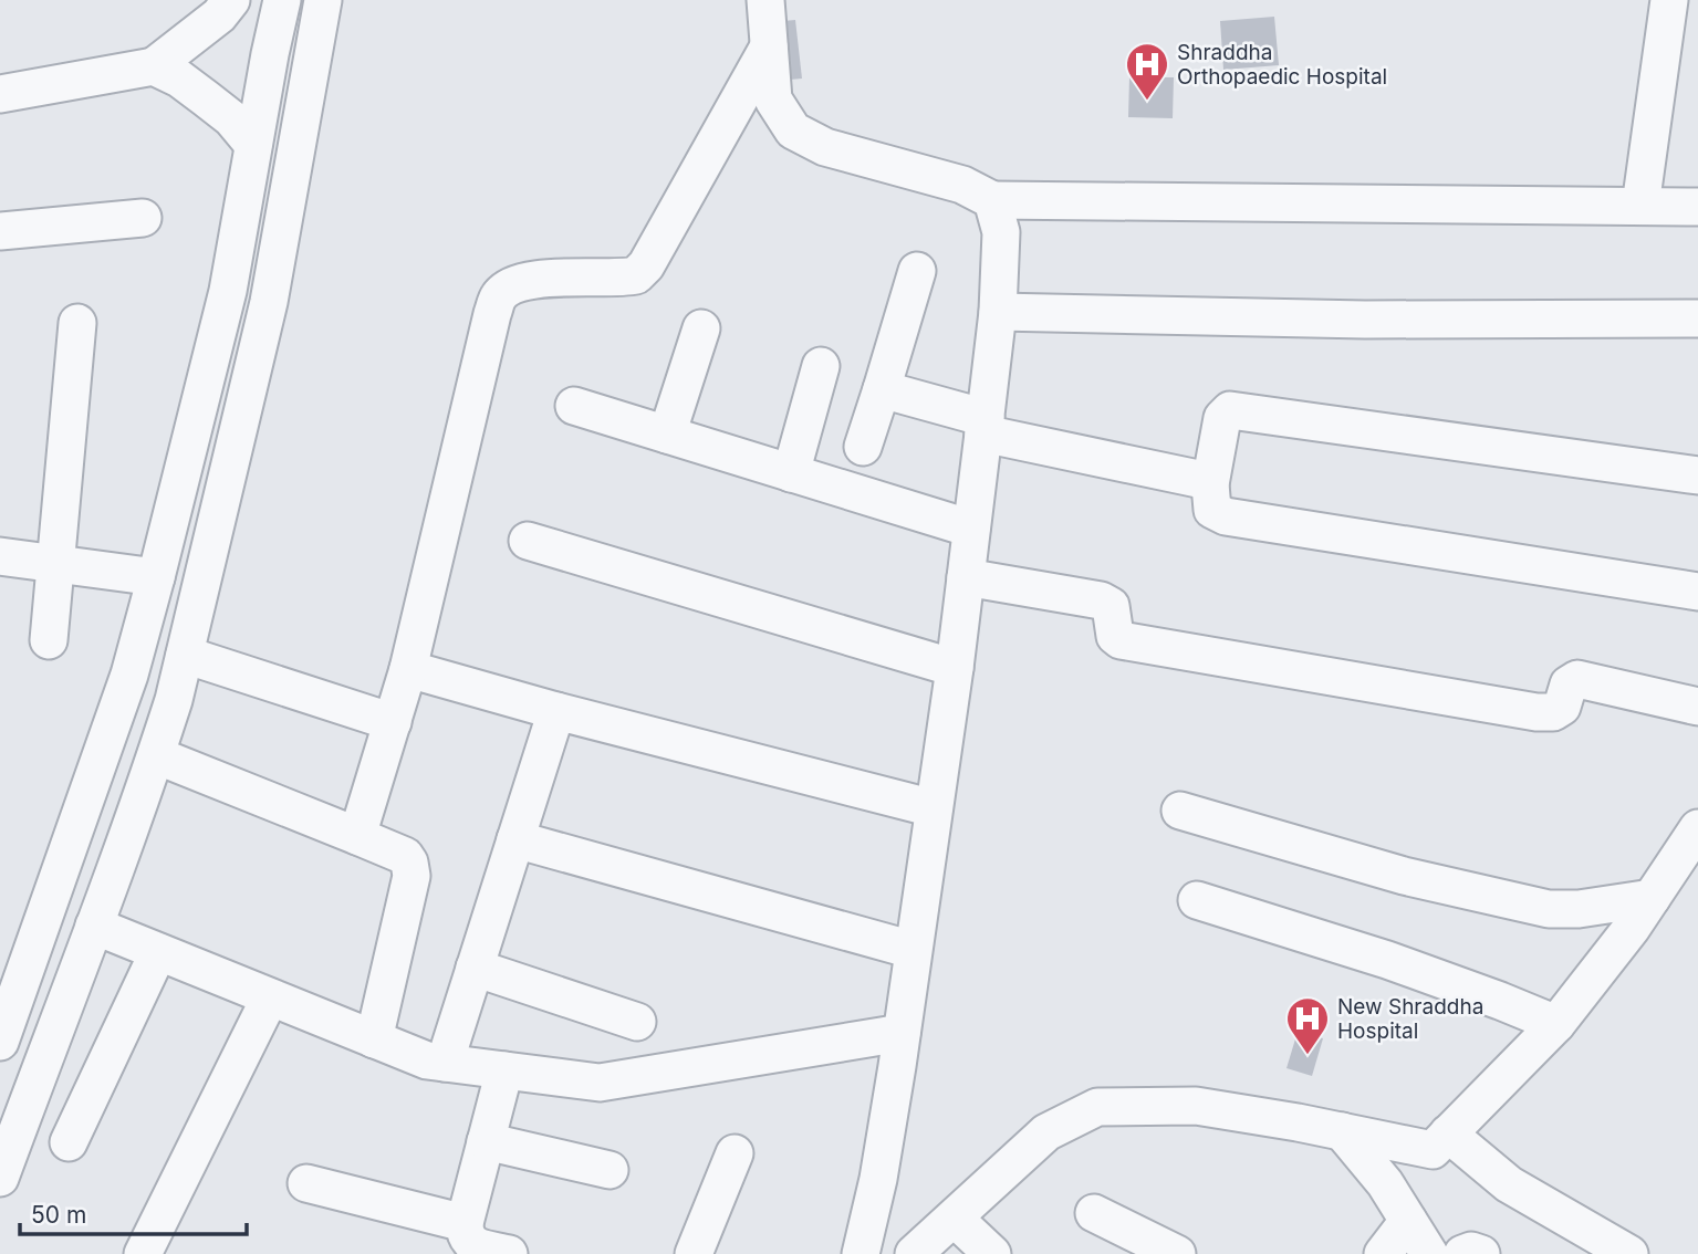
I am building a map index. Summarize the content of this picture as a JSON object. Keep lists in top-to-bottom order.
{
  "places": {
    "hospital": ["Shraddha Orthopaedic Hospital", "New Shraddha Hospital"]
  },
  "scale_bar": "50 m"
}
